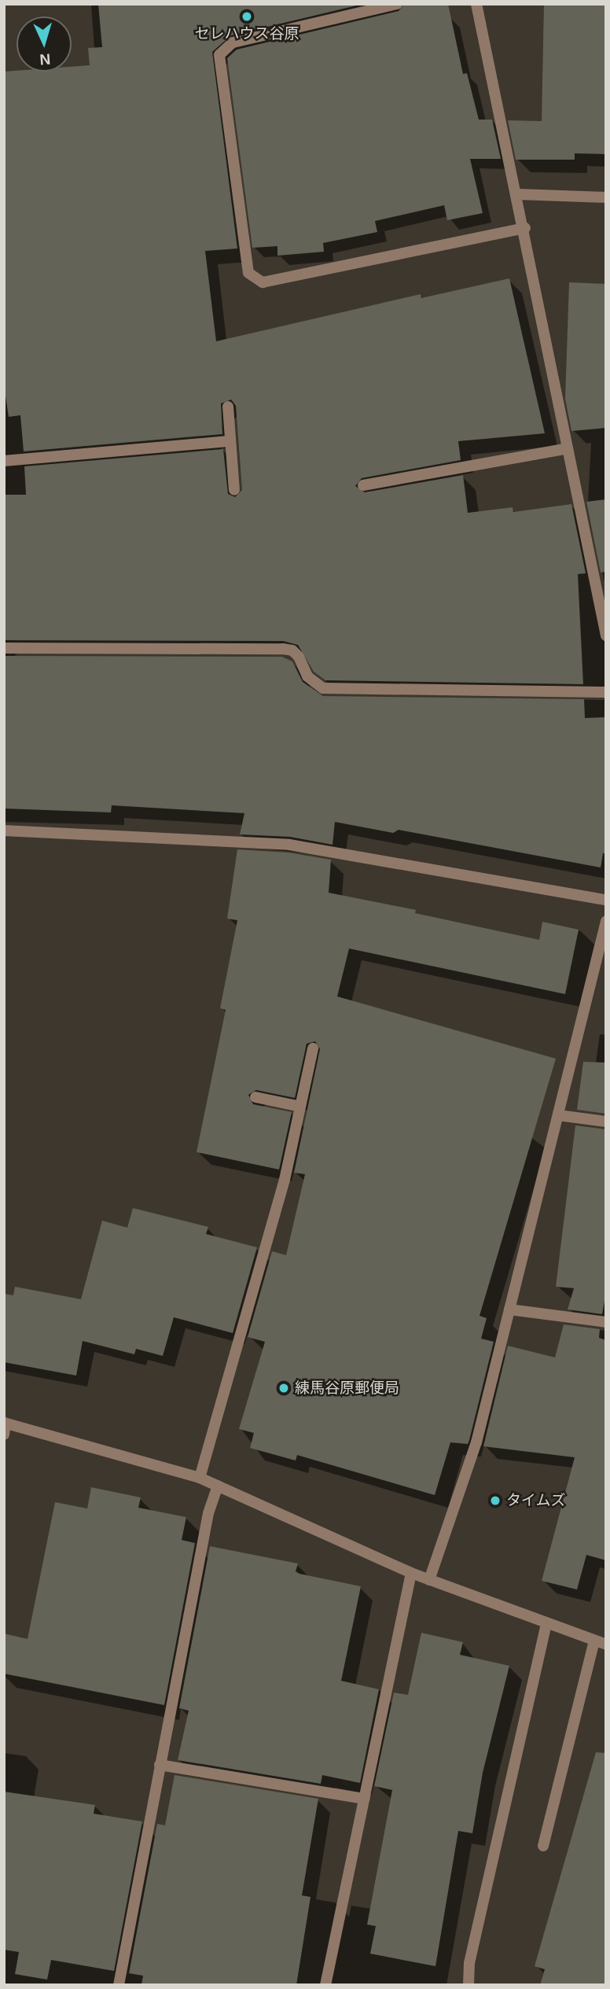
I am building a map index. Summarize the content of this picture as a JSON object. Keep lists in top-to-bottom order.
{
  "places": ["セレハウス谷原", "練馬谷原郵便局", "タイムズ"],
  "north": "bottom"
}
